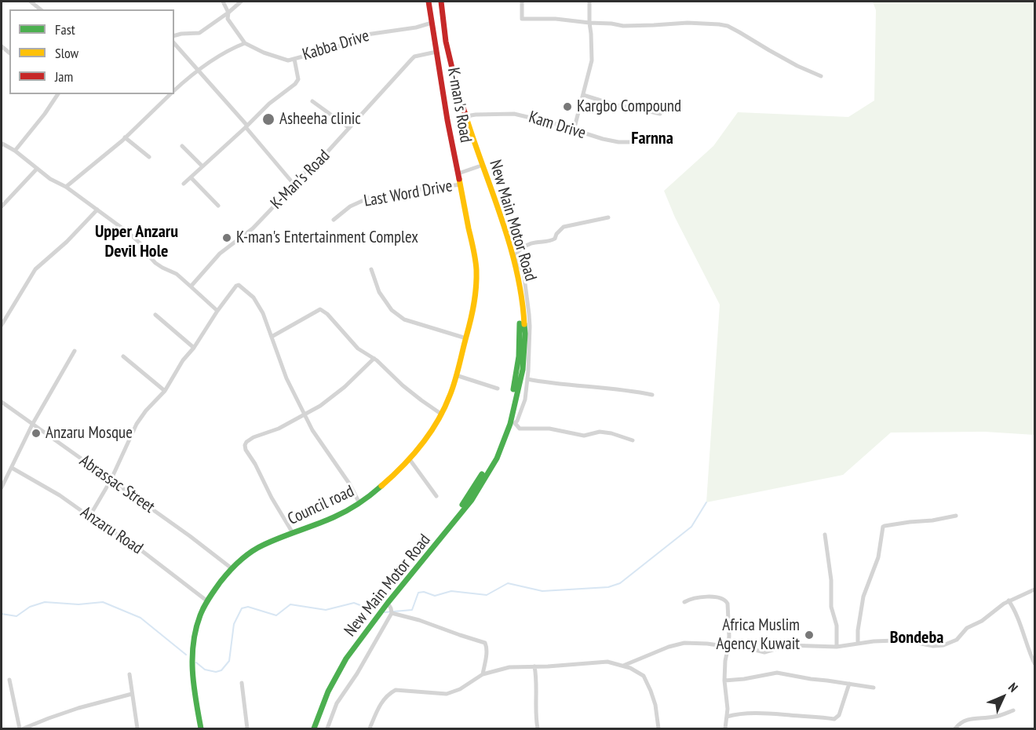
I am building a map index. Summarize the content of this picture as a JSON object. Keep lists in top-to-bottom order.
{
  "streets": {
    "main road": ["K-man's Road", "New Main Motor Road", "Council road"],
    "street": [
      "Kabba Drive",
      "Kam Drive",
      "K-Man's Road",
      "Last Word Drive",
      "Abrassac Street",
      "Anzaru Road"
    ]
  },
  "crossings": [
    ["Kabba Drive", "K-man's Road"],
    ["K-man's Road", "K-Man's Road"],
    ["K-man's Road", "Last Word Drive"],
    ["K-man's Road", "Council road"],
    ["Kam Drive", "New Main Motor Road"],
    ["Abrassac Street", "Council road"],
    ["Council road", "Anzaru Road"]
  ],
  "districts": ["Farnna", "Upper Anzaru Devil Hole", "Bondeba"],
  "places": [
    "Kargbo Compound",
    "Asheeha clinic",
    "K-man's Entertainment Complex",
    "Anzaru Mosque",
    "Africa Muslim Agency Kuwait"
  ],
  "legend": ["Fast", "Slow", "Jam"],
  "north": "top right"
}
